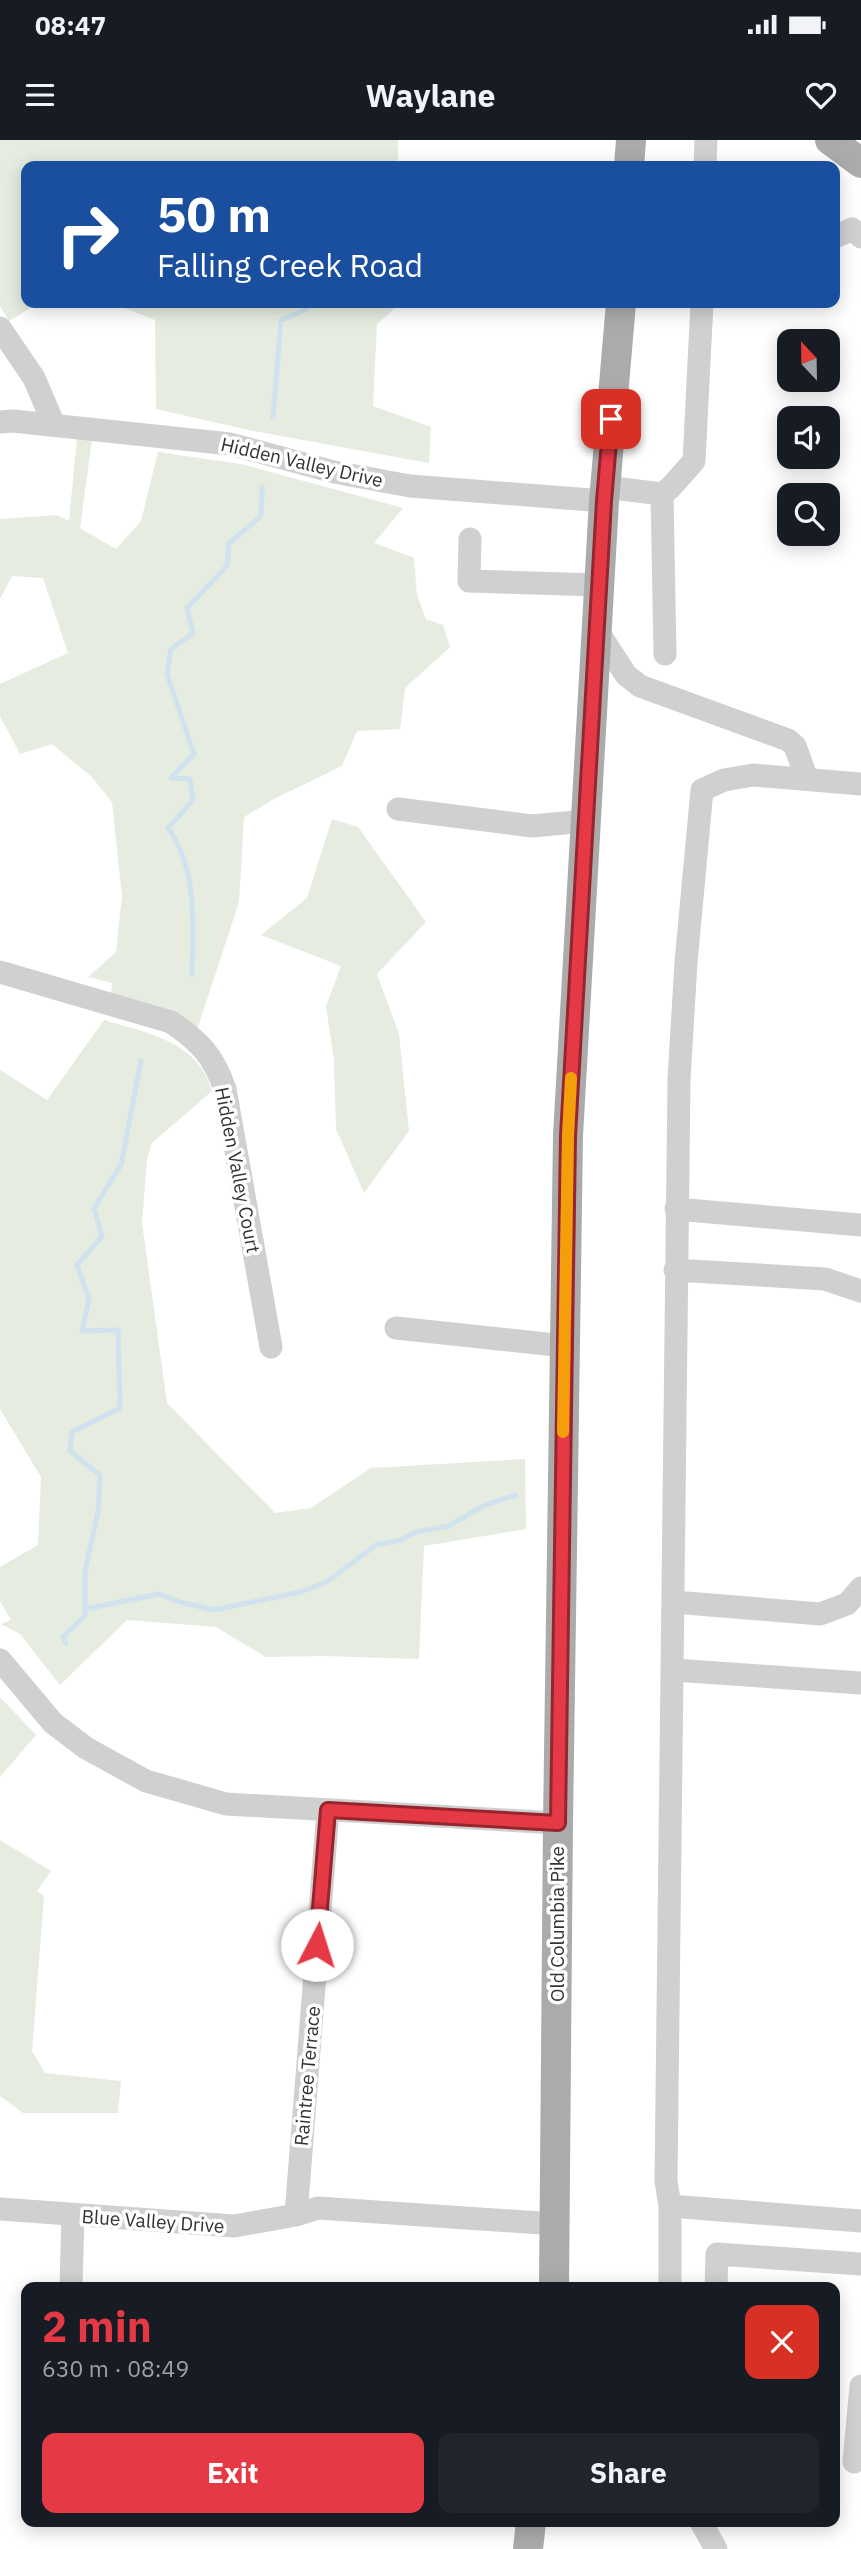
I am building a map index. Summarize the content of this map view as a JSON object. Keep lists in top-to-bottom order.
{
  "streets": {
    "main road": ["Old Columbia Pike"],
    "street": [
      "Hidden Valley Drive",
      "Hidden Valley Court",
      "Raintree Terrace",
      "Blue Valley Drive"
    ]
  },
  "crossings": [
    ["Hidden Valley Drive", "Old Columbia Pike"],
    ["Old Columbia Pike", "Blue Valley Drive"],
    ["Raintree Terrace", "Blue Valley Drive"]
  ],
  "north": "top",
  "page": {
    "status": "08:47",
    "header": "Waylane",
    "turn": ["50 m", "Falling Creek Road"],
    "heading": ["2 min", "630 m · 08:49"],
    "buttons": ["Exit", "Share"]
  }
}
